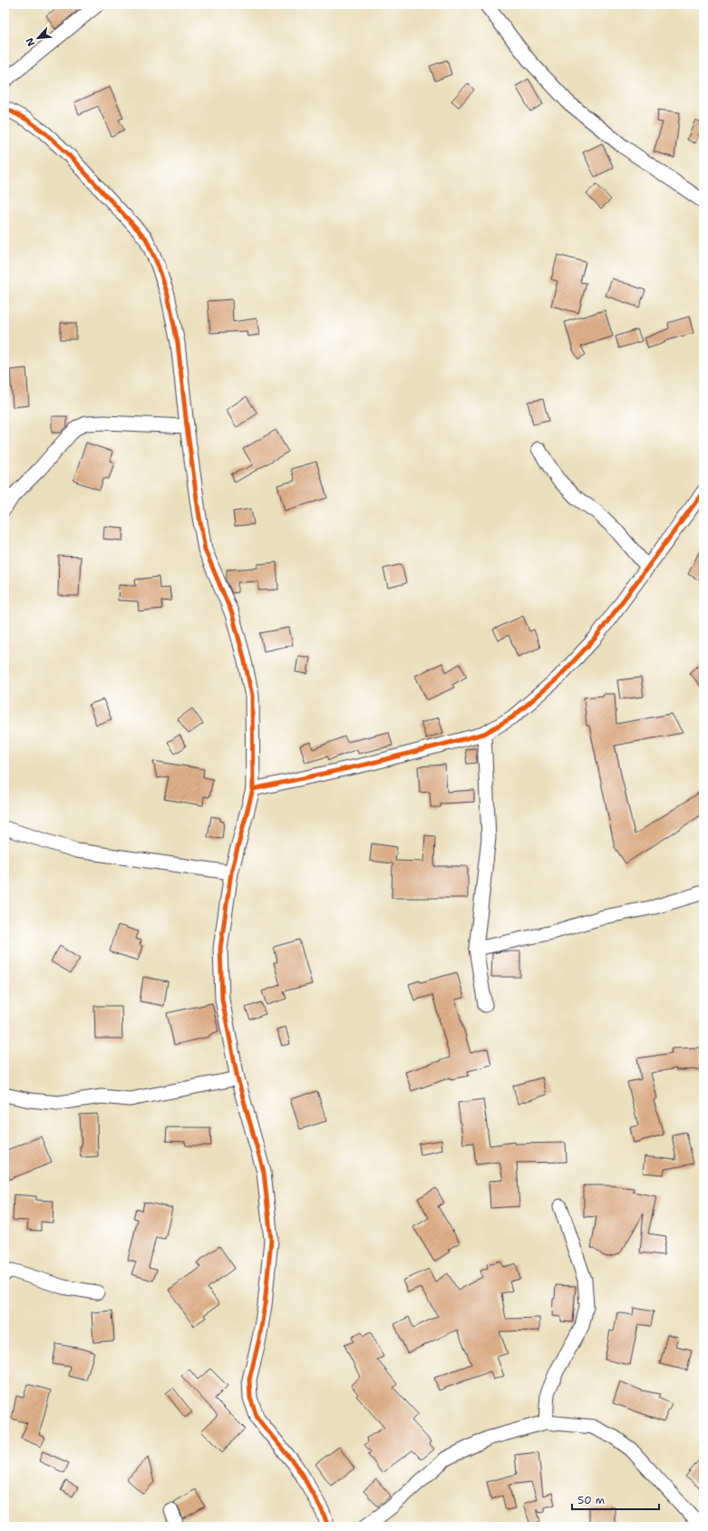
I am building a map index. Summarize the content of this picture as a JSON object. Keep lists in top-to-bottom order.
{
  "scale_bar": "50 m",
  "north": "bottom left"
}
